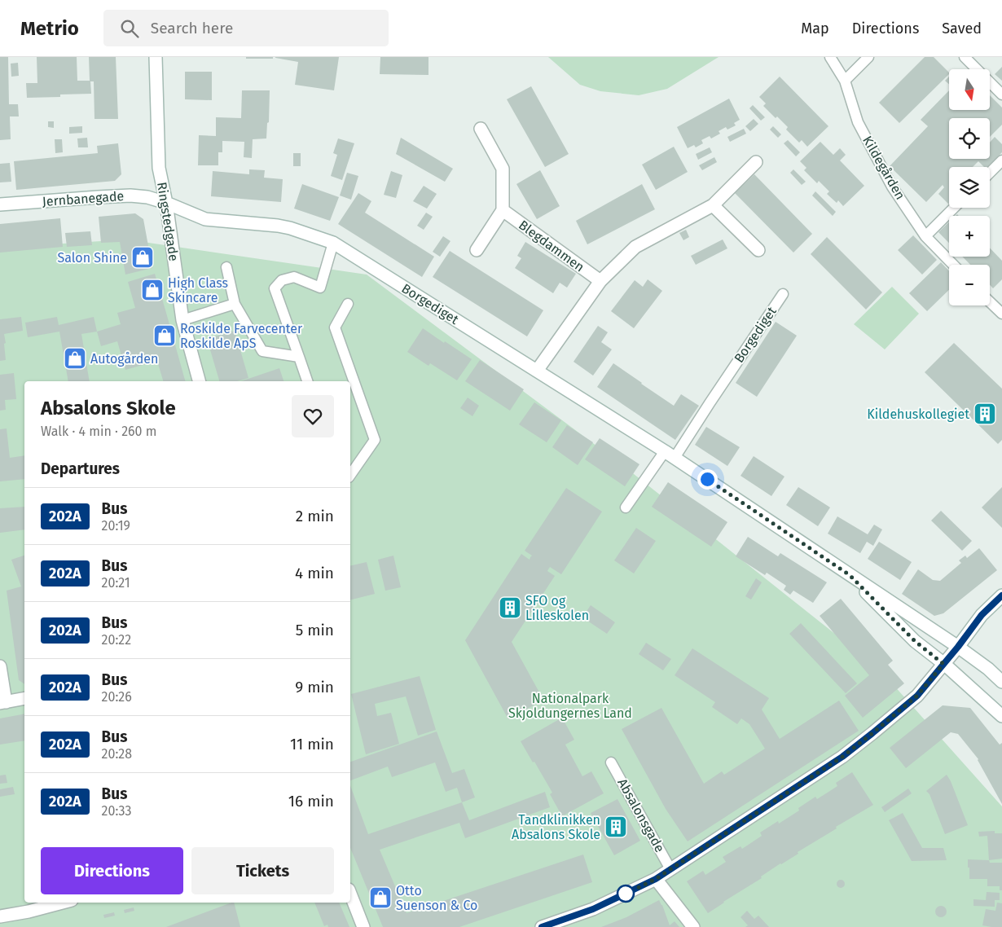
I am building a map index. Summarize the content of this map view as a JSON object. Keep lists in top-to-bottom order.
{
  "streets": {
    "street": [
      "Jernbanegade",
      "Ringstedgade",
      "Blegdammen",
      "Borgediget"
    ],
    "lane": ["Kildegården", "Absalonsgade"]
  },
  "crossings": [
    ["Jernbanegade", "Ringstedgade"],
    ["Jernbanegade", "Borgediget"],
    ["Ringstedgade", "Borgediget"]
  ],
  "parks": ["Nationalpark Skjoldungernes Land"],
  "places": {
    "shop": [
      "Salon Shine",
      "High Class Skincare",
      "Roskilde Farvecenter Roskilde ApS",
      "Autogården",
      "Otto Suenson & Co"
    ],
    "building": ["Kildehuskollegiet", "SFO og Lilleskolen", "Tandklinikken Absalons Skole"]
  },
  "lines": ["bus line 202A"],
  "north": "bottom",
  "page": {
    "header": "Metrio",
    "search": "Search here",
    "nav": ["Map", "Directions", "Saved"],
    "map_buttons": ["+", "−"],
    "heading": [
      ["Absalons Skole", "Walk · 4 min · 260 m"],
      "Departures"
    ],
    "list": [
      {
        "mark": "202A",
        "name": "Bus",
        "note": "20:19",
        "value": "2 min"
      },
      {
        "mark": "202A",
        "name": "Bus",
        "note": "20:21",
        "value": "4 min"
      },
      {
        "mark": "202A",
        "name": "Bus",
        "note": "20:22",
        "value": "5 min"
      },
      {
        "mark": "202A",
        "name": "Bus",
        "note": "20:26",
        "value": "9 min"
      },
      {
        "mark": "202A",
        "name": "Bus",
        "note": "20:28",
        "value": "11 min"
      },
      {
        "mark": "202A",
        "name": "Bus",
        "note": "20:33",
        "value": "16 min"
      }
    ],
    "buttons": ["Directions", "Tickets"]
  }
}
